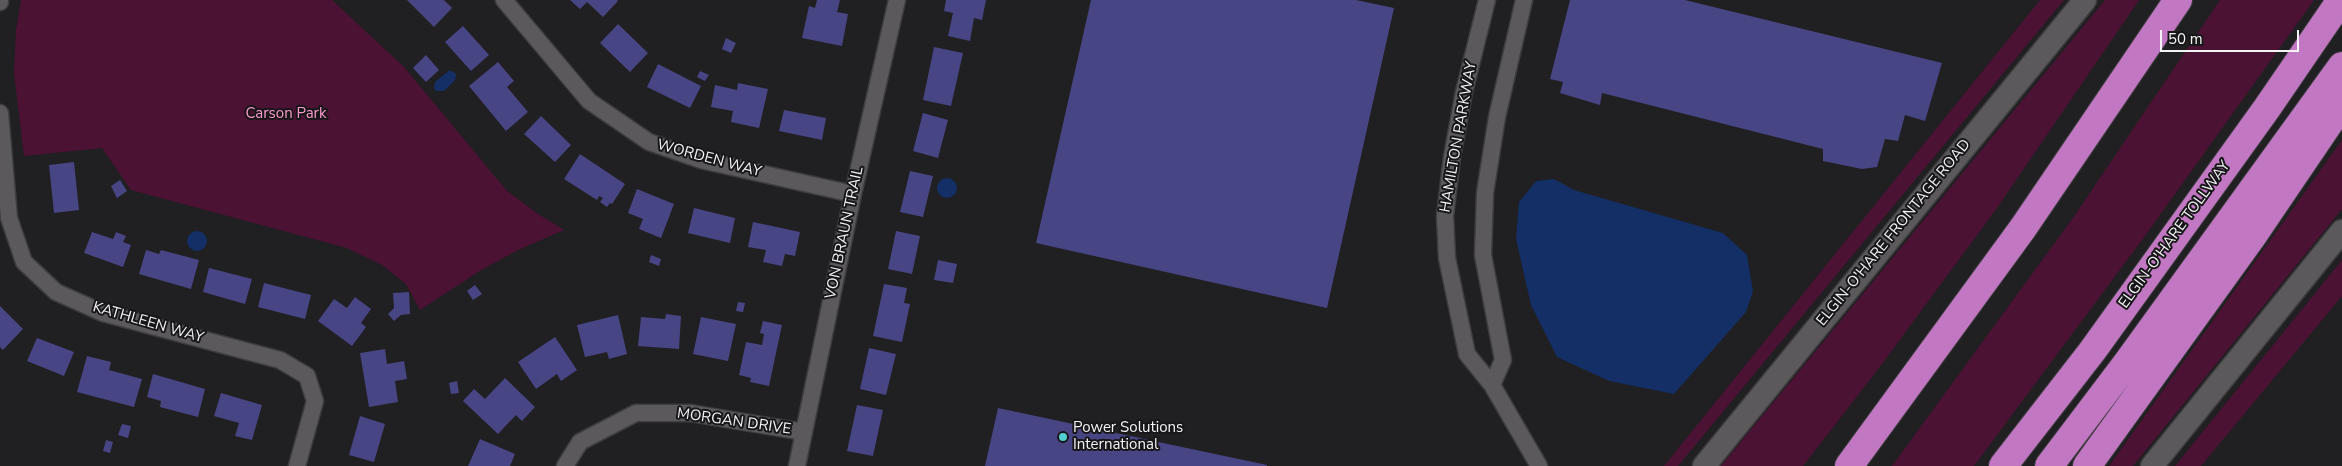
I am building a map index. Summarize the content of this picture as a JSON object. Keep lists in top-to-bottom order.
{
  "streets": {
    "highway": ["ELGIN-O'HARE TOLLWAY"],
    "main road": ["ELGIN-O'HARE FRONTAGE ROAD"],
    "street": [
      "HAMILTON PARKWAY",
      "WORDEN WAY",
      "VON BRAUN TRAIL",
      "KATHLEEN WAY",
      "MORGAN DRIVE"
    ]
  },
  "crossings": [
    ["WORDEN WAY", "VON BRAUN TRAIL"],
    ["VON BRAUN TRAIL", "MORGAN DRIVE"]
  ],
  "parks": ["Carson Park"],
  "places": ["Power Solutions International"],
  "scale_bar": "50 m"
}
